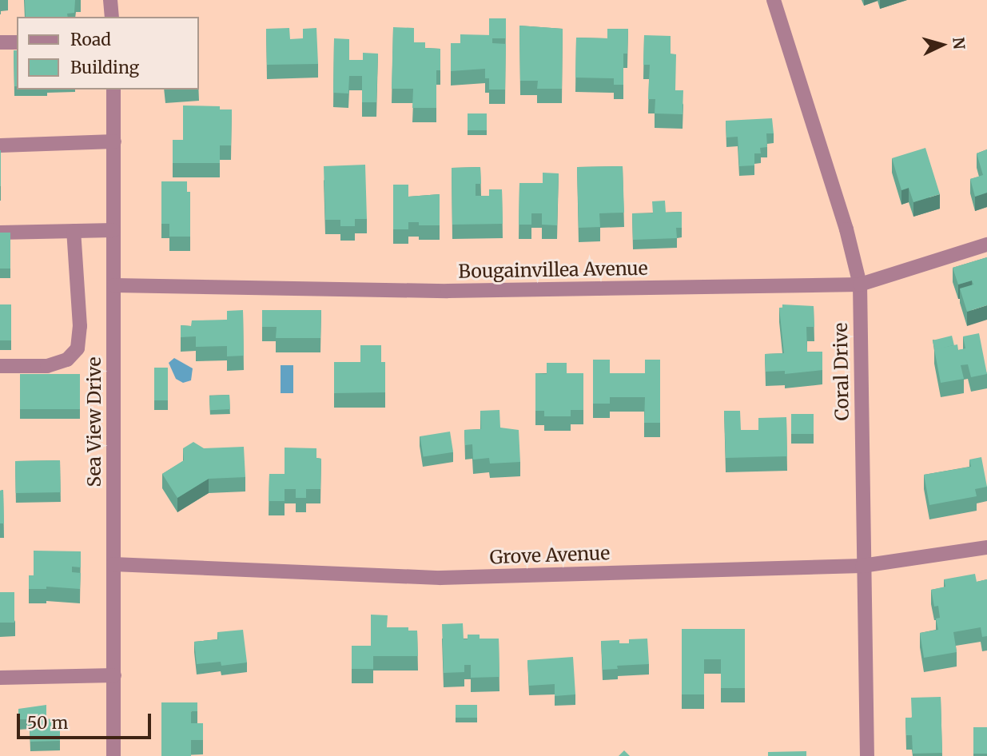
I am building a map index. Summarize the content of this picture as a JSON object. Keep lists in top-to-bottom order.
{
  "streets": {
    "street": [
      "Bougainvillea Avenue",
      "Coral Drive",
      "Sea View Drive",
      "Grove Avenue"
    ]
  },
  "crossings": [
    ["Bougainvillea Avenue", "Coral Drive"],
    ["Bougainvillea Avenue", "Sea View Drive"],
    ["Coral Drive", "Grove Avenue"],
    ["Sea View Drive", "Grove Avenue"]
  ],
  "legend": ["Road", "Building"],
  "scale_bar": "50 m",
  "north": "right"
}
